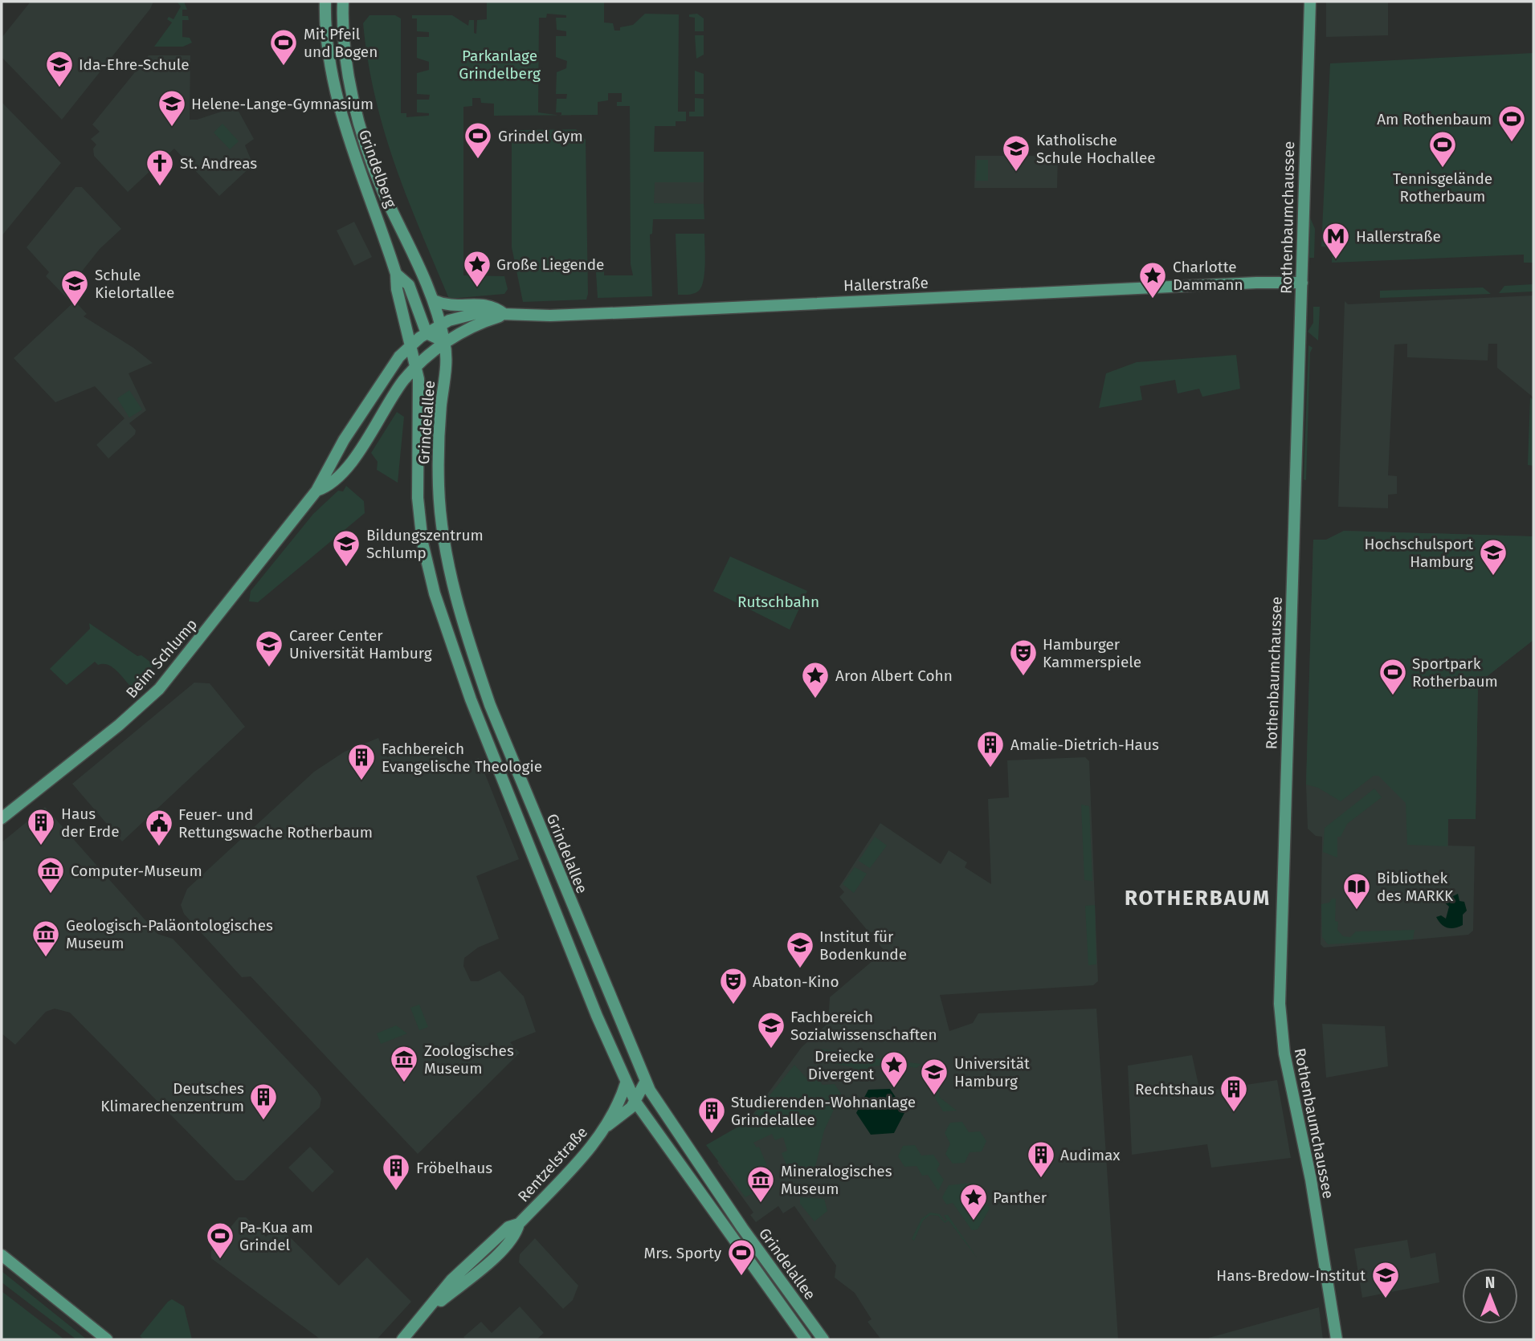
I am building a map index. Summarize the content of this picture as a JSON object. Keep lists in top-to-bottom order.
{
  "streets": {
    "main road": [
      "Grindelberg",
      "Rothenbaumchaussee",
      "Hallerstraße",
      "Grindelallee",
      "Beim Schlump",
      "Rentzelstraße"
    ]
  },
  "crossings": [
    ["Grindelberg", "Hallerstraße"],
    ["Grindelberg", "Grindelallee"],
    ["Grindelberg", "Beim Schlump"],
    ["Rothenbaumchaussee", "Hallerstraße"],
    ["Hallerstraße", "Grindelallee"],
    ["Hallerstraße", "Beim Schlump"],
    ["Grindelallee", "Beim Schlump"],
    ["Grindelallee", "Rentzelstraße"]
  ],
  "districts": ["ROTHERBAUM"],
  "parks": ["Parkanlage Grindelberg", "Rutschbahn"],
  "places": {
    "sports": [
      "Mit Pfeil und Bogen",
      "Am Rothenbaum",
      "Grindel Gym",
      "Tennisgelände Rotherbaum",
      "Sportpark Rotherbaum",
      "Pa-Kua am Grindel",
      "Mrs. Sporty"
    ],
    "school or university": [
      "Ida-Ehre-Schule",
      "Helene-Lange-Gymnasium",
      "Katholische Schule Hochallee",
      "Schule Kielortallee",
      "Bildungszentrum Schlump",
      "Hochschulsport Hamburg",
      "Career Center Universität Hamburg",
      "Institut für Bodenkunde",
      "Fachbereich Sozialwissenschaften",
      "Universität Hamburg",
      "Hans-Bredow-Institut"
    ],
    "church": ["St. Andreas"],
    "metro station": ["Hallerstraße"],
    "place": [
      "Große Liegende",
      "Charlotte Dammann",
      "Aron Albert Cohn",
      "Dreiecke Divergent",
      "Panther"
    ],
    "theatre": ["Hamburger Kammerspiele", "Abaton-Kino"],
    "building": [
      "Amalie-Dietrich-Haus",
      "Fachbereich Evangelische Theologie",
      "Haus der Erde",
      "Rechtshaus",
      "Deutsches Klimarechenzentrum",
      "Studierenden-Wohnanlage Grindelallee",
      "Audimax",
      "Fröbelhaus"
    ],
    "public building": ["Feuer- und Rettungswache Rotherbaum"],
    "museum": [
      "Computer-Museum",
      "Geologisch-Paläontologisches Museum",
      "Zoologisches Museum",
      "Mineralogisches Museum"
    ],
    "library": ["Bibliothek des MARKK"]
  },
  "north": "top"
}
